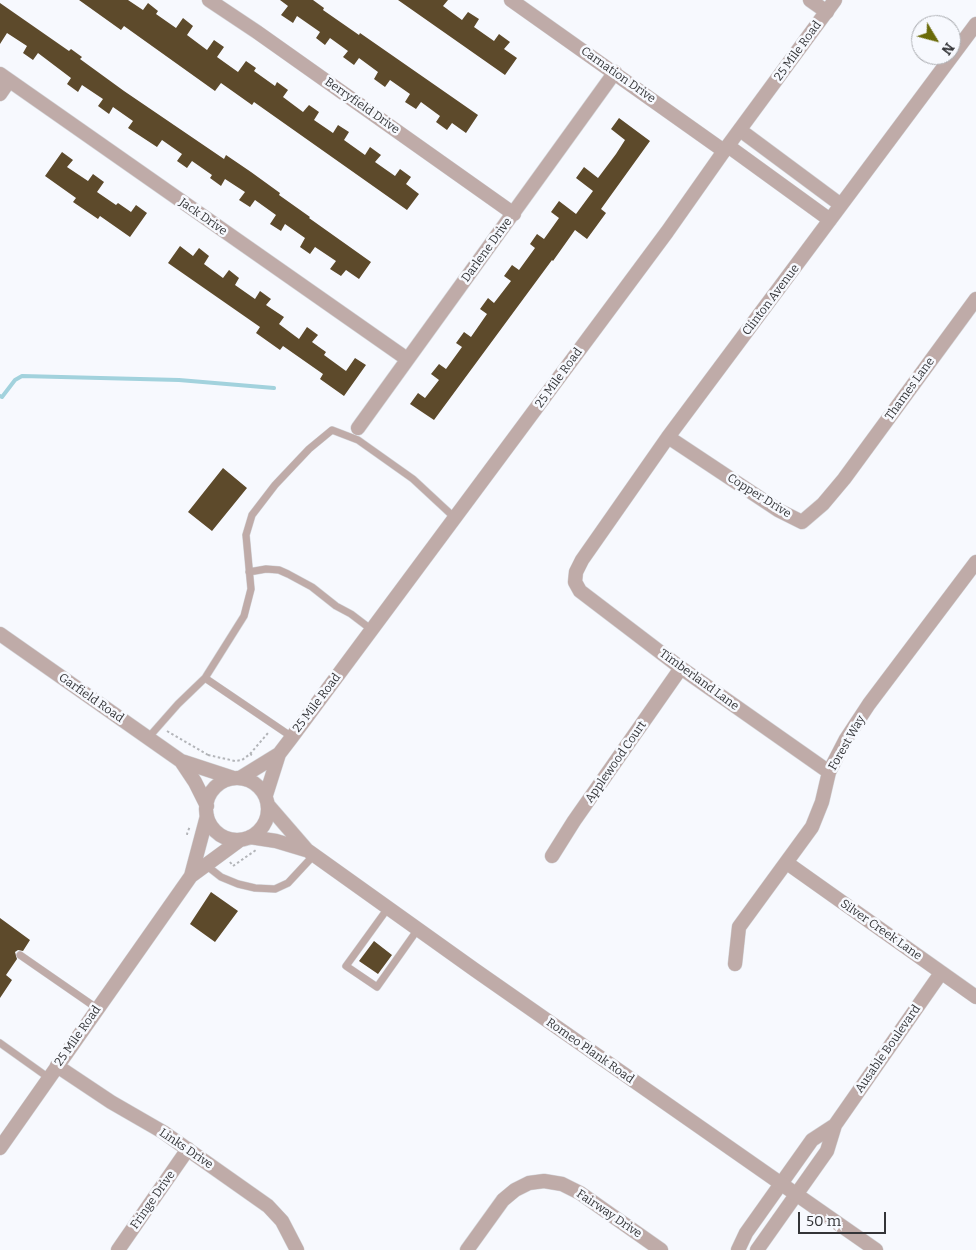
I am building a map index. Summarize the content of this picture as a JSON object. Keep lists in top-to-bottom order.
{
  "streets": {
    "street": [
      "25 Mile Road",
      "Carnation Drive",
      "Berryfield Drive",
      "Jack Drive",
      "Darlene Drive",
      "Clinton Avenue",
      "Thames Lane",
      "Copper Drive",
      "Timberland Lane",
      "Garfield Road",
      "Forest Way",
      "Applewood Court",
      "Silver Creek Lane",
      "Ausable Boulevard",
      "Romeo Plank Road",
      "Links Drive",
      "Fringe Drive",
      "Fairway Drive"
    ]
  },
  "crossings": [
    ["25 Mile Road", "Carnation Drive"],
    ["25 Mile Road", "Garfield Road"],
    ["25 Mile Road", "Romeo Plank Road"],
    ["25 Mile Road", "Links Drive"],
    ["Carnation Drive", "Darlene Drive"],
    ["Carnation Drive", "Clinton Avenue"],
    ["Berryfield Drive", "Darlene Drive"],
    ["Jack Drive", "Darlene Drive"],
    ["Clinton Avenue", "Copper Drive"],
    ["Clinton Avenue", "Timberland Lane"],
    ["Thames Lane", "Copper Drive"],
    ["Timberland Lane", "Forest Way"],
    ["Timberland Lane", "Applewood Court"],
    ["Garfield Road", "Romeo Plank Road"],
    ["Forest Way", "Silver Creek Lane"],
    ["Silver Creek Lane", "Ausable Boulevard"],
    ["Ausable Boulevard", "Romeo Plank Road"],
    ["Links Drive", "Fringe Drive"]
  ],
  "scale_bar": "50 m",
  "north": "bottom right"
}
